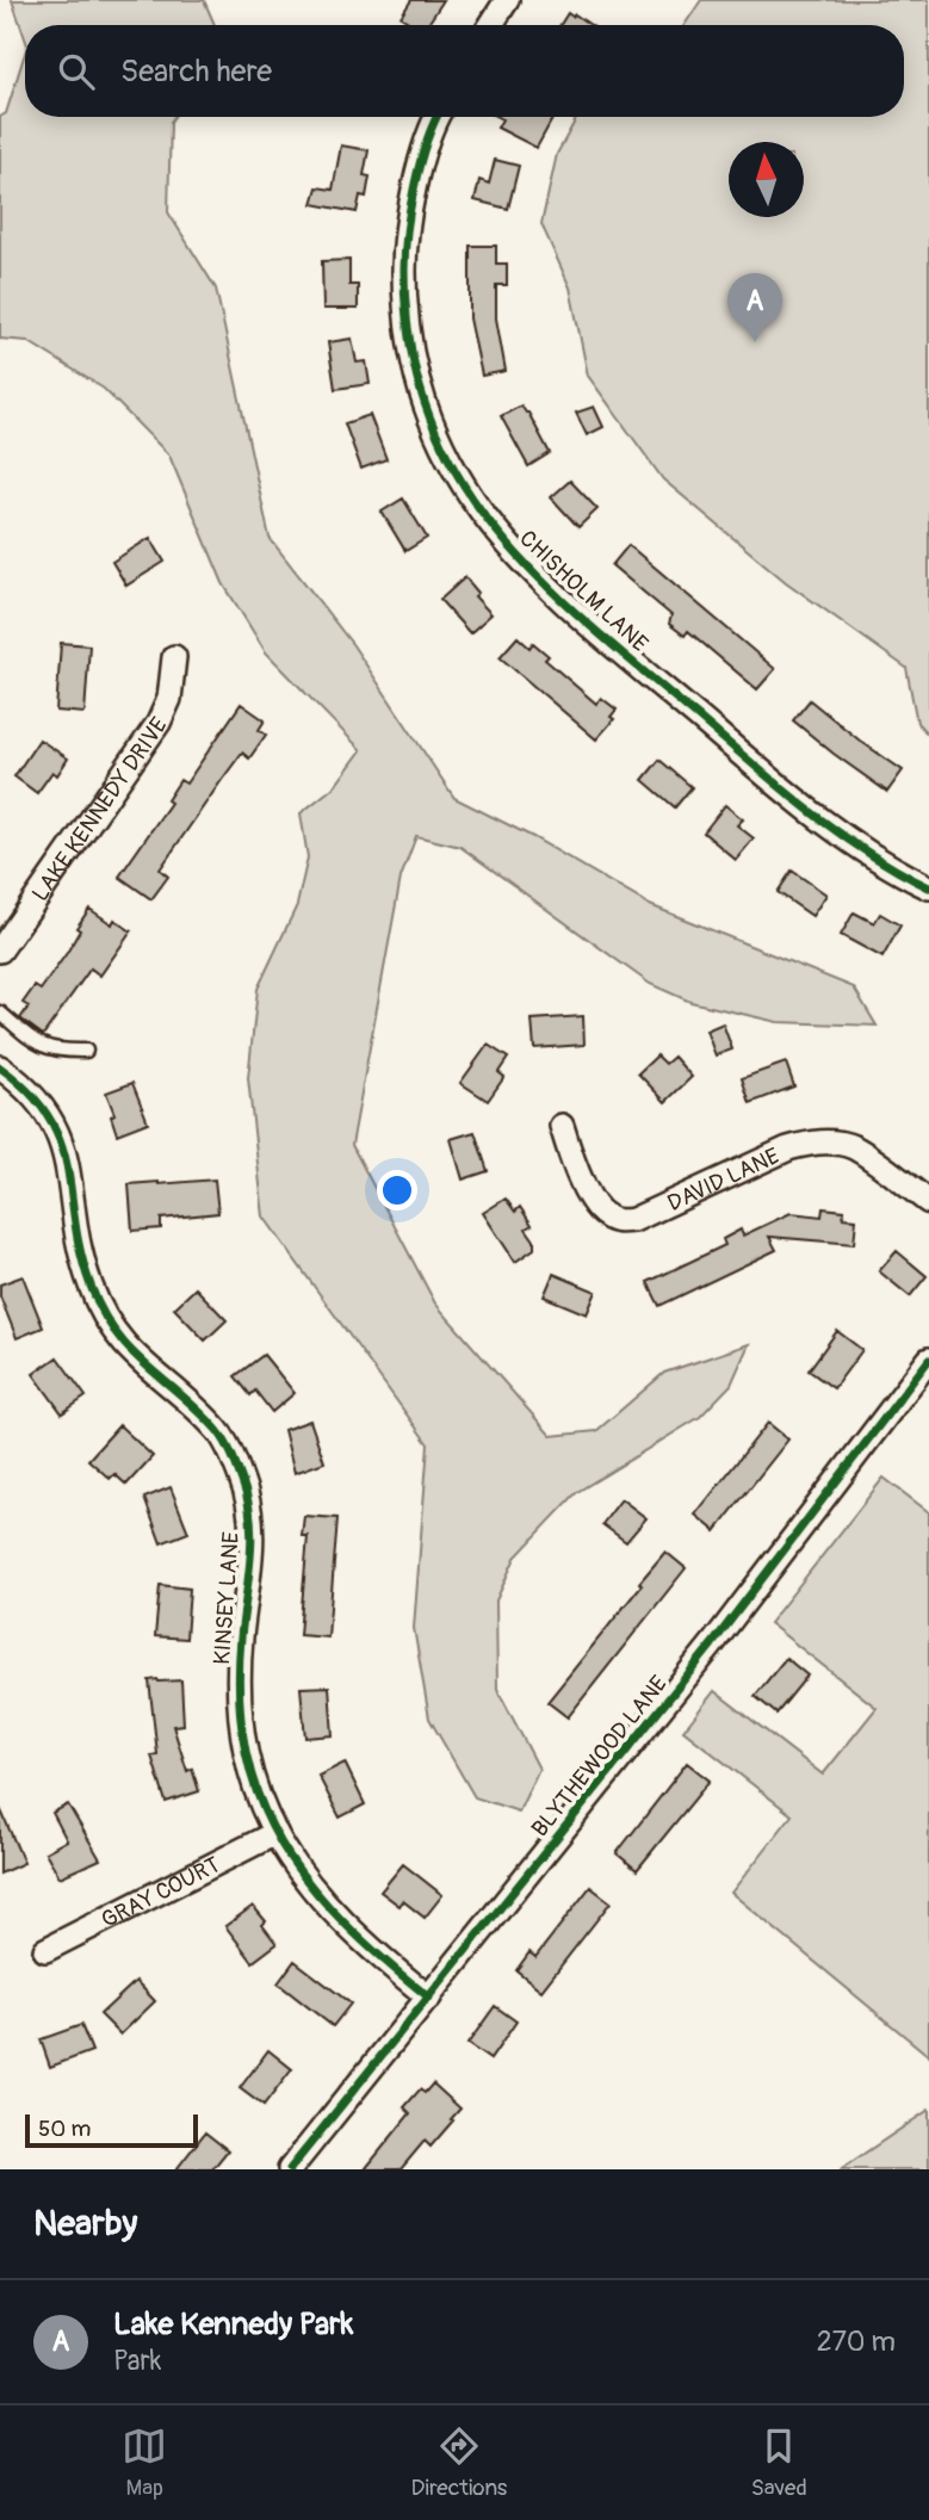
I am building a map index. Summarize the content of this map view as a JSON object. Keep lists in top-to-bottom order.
{
  "streets": {
    "street": [
      "CHISHOLM LANE",
      "LAKE KENNEDY DRIVE",
      "DAVID LANE",
      "KINSEY LANE",
      "BLYTHEWOOD LANE",
      "GRAY COURT"
    ]
  },
  "crossings": [
    ["KINSEY LANE", "BLYTHEWOOD LANE"],
    ["KINSEY LANE", "GRAY COURT"]
  ],
  "scale_bar": "50 m",
  "north": "top",
  "page": {
    "search": "Search here",
    "pins": "A",
    "scale": "50 m",
    "heading": "Nearby",
    "list": [
      {
        "mark": "A",
        "name": "Lake Kennedy Park",
        "note": "Park",
        "value": "270 m"
      }
    ],
    "nav": ["Map", "Directions", "Saved"]
  }
}
